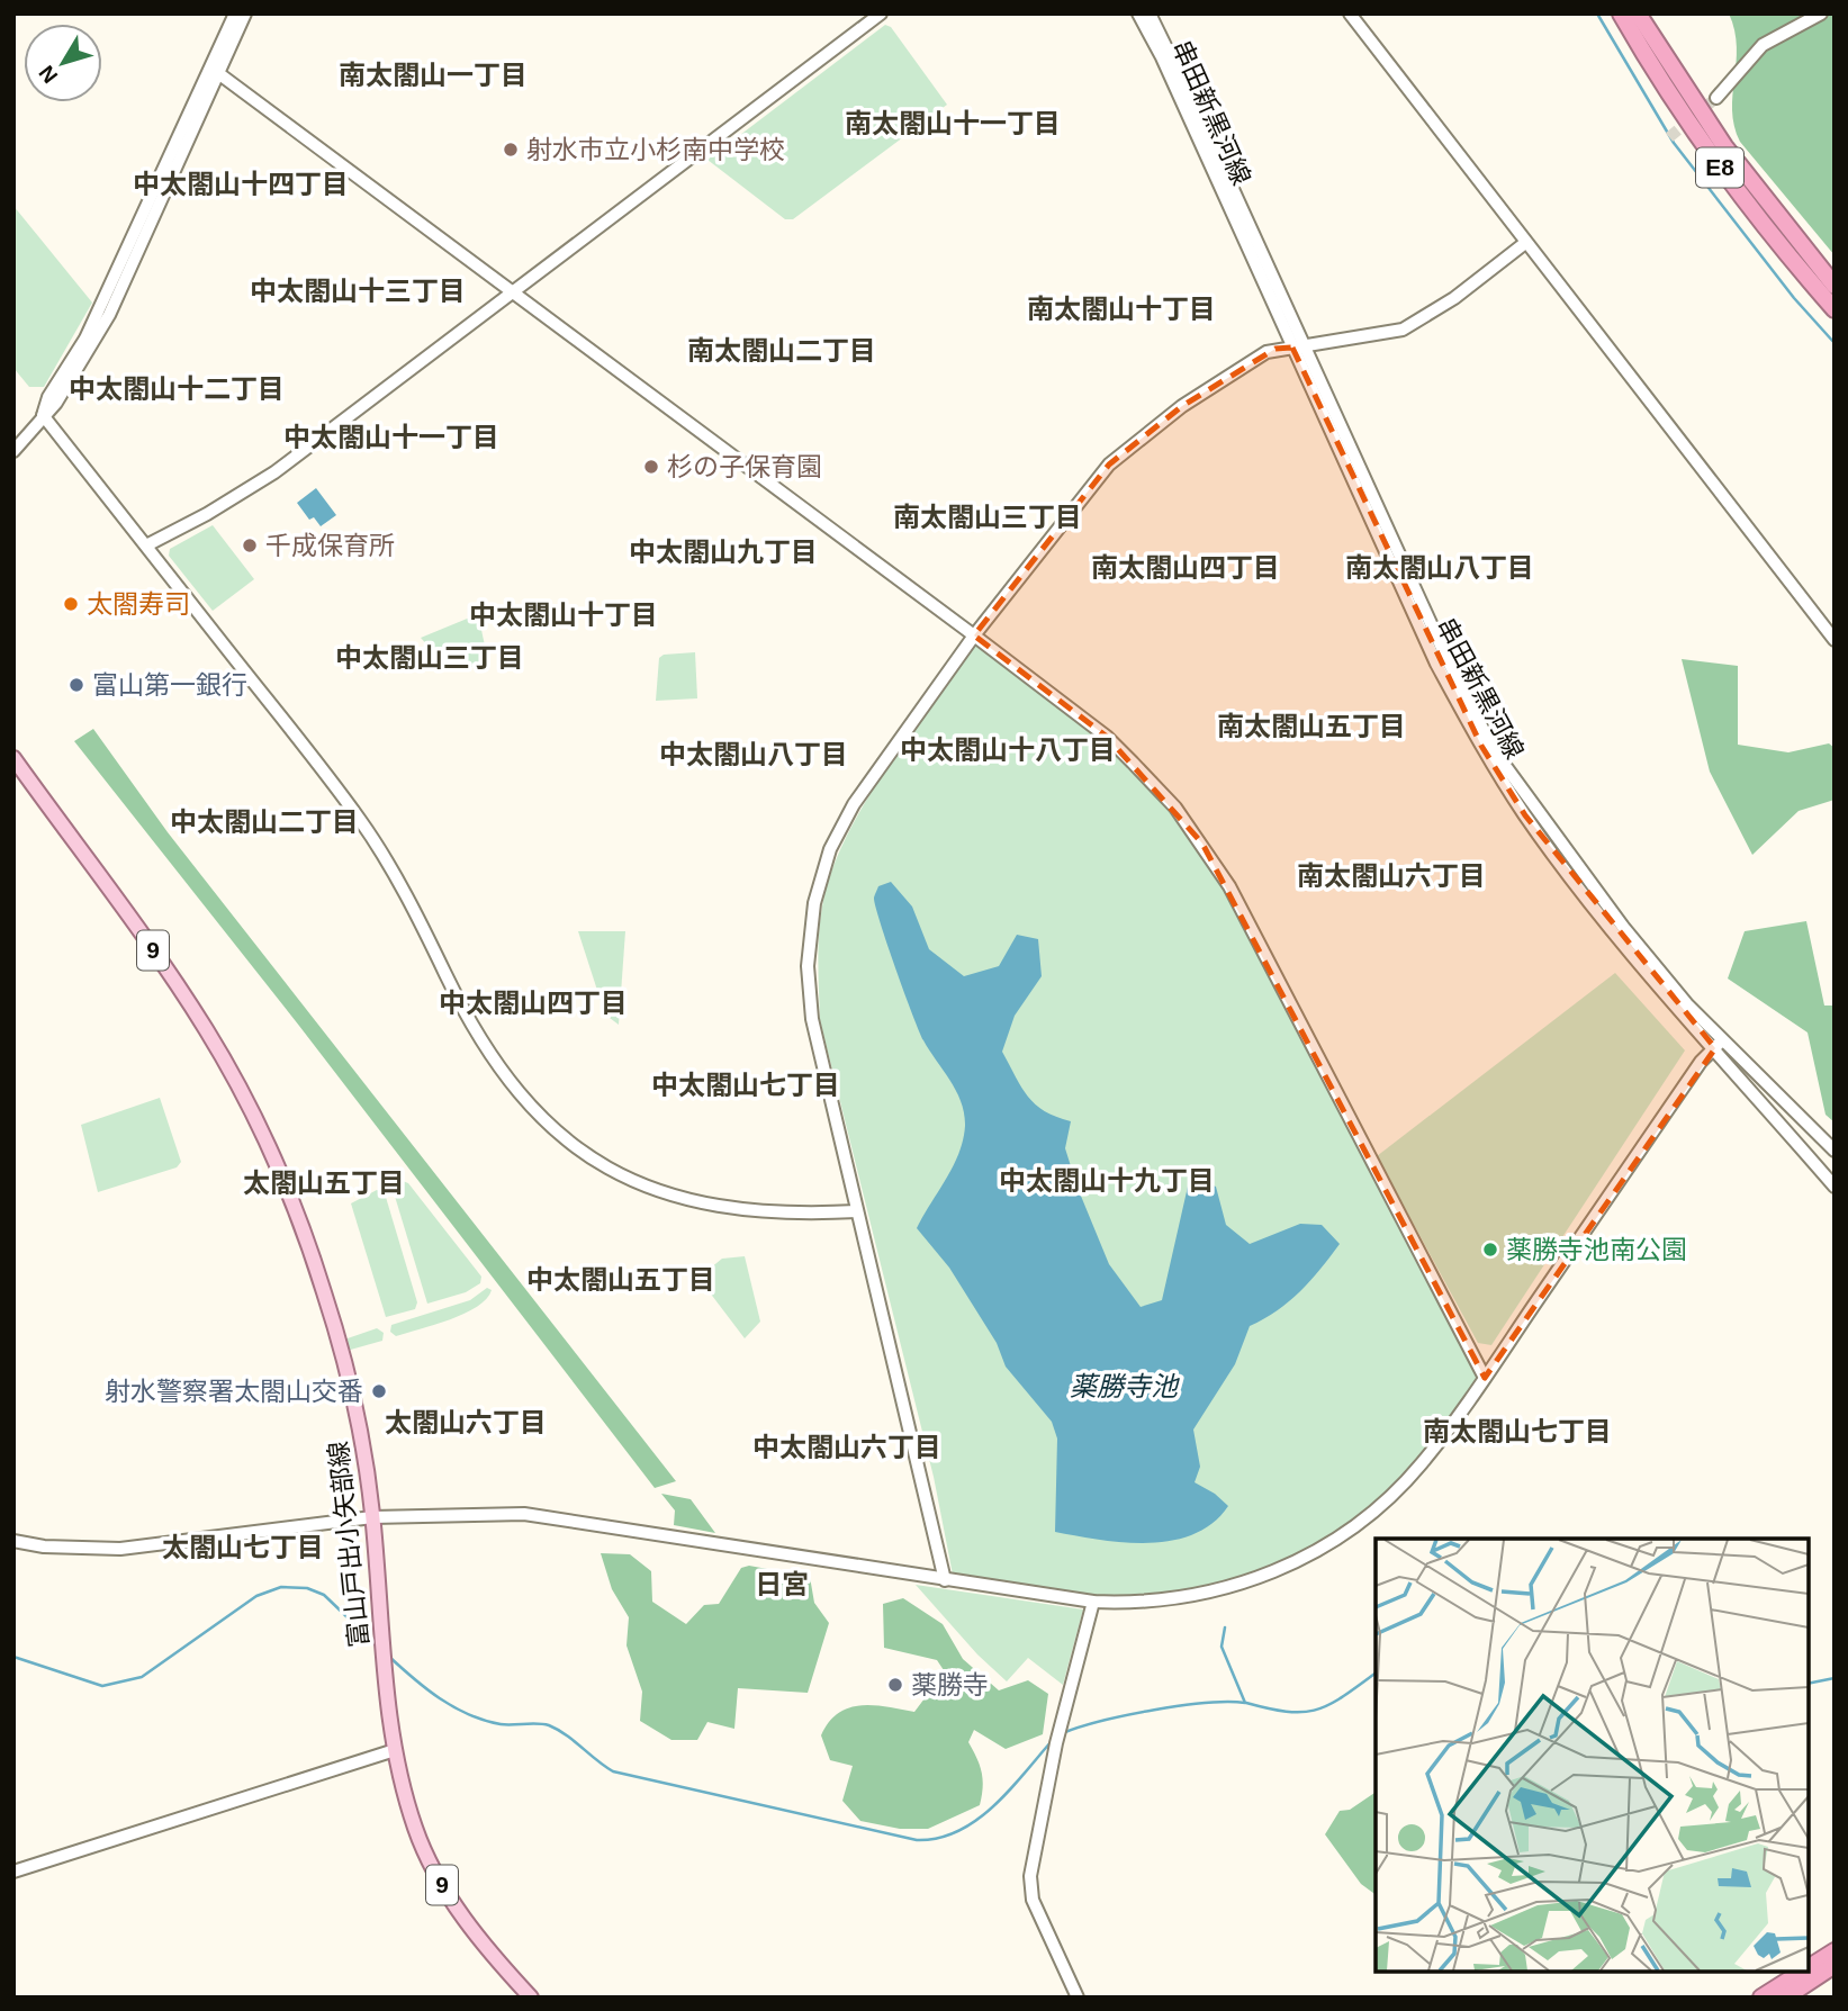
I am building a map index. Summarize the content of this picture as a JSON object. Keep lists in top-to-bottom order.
{
  "streets": {
    "highway": ["E8"],
    "main road": ["9", "富山戸出小矢部線"],
    "street": ["串田新黒河線"]
  },
  "districts": [
    "南太閤山一丁目",
    "南太閤山十一丁目",
    "中太閤山十四丁目",
    "中太閤山十三丁目",
    "南太閤山十丁目",
    "南太閤山二丁目",
    "中太閤山十二丁目",
    "中太閤山十一丁目",
    "南太閤山三丁目",
    "中太閤山九丁目",
    "南太閤山四丁目",
    "南太閤山八丁目",
    "中太閤山十丁目",
    "中太閤山三丁目",
    "南太閤山五丁目",
    "中太閤山十八丁目",
    "中太閤山八丁目",
    "中太閤山二丁目",
    "南太閤山六丁目",
    "中太閤山四丁目",
    "中太閤山七丁目",
    "中太閤山十九丁目",
    "太閤山五丁目",
    "中太閤山五丁目",
    "太閤山六丁目",
    "南太閤山七丁目",
    "中太閤山六丁目",
    "太閤山七丁目",
    "日宮"
  ],
  "water": ["薬勝寺池"],
  "places": [
    "射水市立小杉南中学校",
    "杉の子保育園",
    "千成保育所",
    "太閤寿司",
    "富山第一銀行",
    "薬勝寺池南公園",
    "射水警察署太閤山交番",
    "薬勝寺"
  ],
  "north": "bottom left"
}
